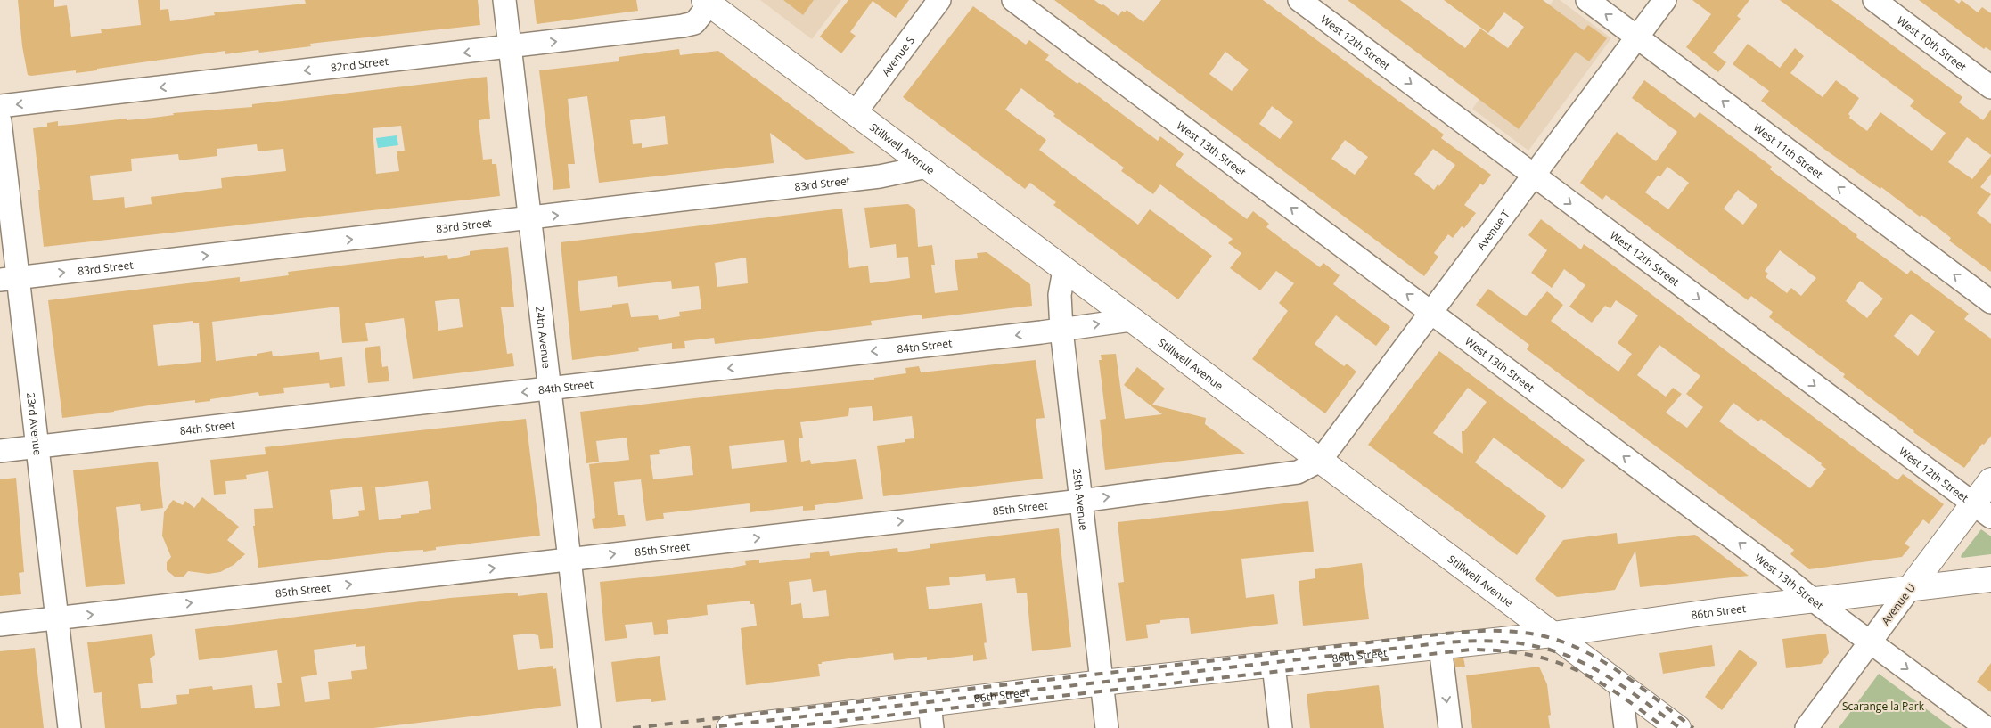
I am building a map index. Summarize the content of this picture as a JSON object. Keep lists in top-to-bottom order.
{
  "streets": {
    "main road": ["Stillwell Avenue", "Avenue U", "86th Street"],
    "street": [
      "West 12th Street",
      "West 10th Street",
      "Avenue S",
      "82nd Street",
      "West 13th Street",
      "West 11th Street",
      "83rd Street",
      "Avenue T",
      "24th Avenue",
      "84th Street",
      "23rd Avenue",
      "25th Avenue",
      "85th Street"
    ]
  },
  "crossings": [
    ["West 12th Street", "Avenue T"],
    ["West 12th Street", "Avenue U"],
    ["Avenue S", "Stillwell Avenue"],
    ["82nd Street", "Stillwell Avenue"],
    ["82nd Street", "24th Avenue"],
    ["Stillwell Avenue", "83rd Street"],
    ["Stillwell Avenue", "Avenue T"],
    ["Stillwell Avenue", "84th Street"],
    ["Stillwell Avenue", "25th Avenue"],
    ["Stillwell Avenue", "85th Street"],
    ["Stillwell Avenue", "86th Street"],
    ["West 13th Street", "Avenue T"],
    ["West 13th Street", "Avenue U"],
    ["West 13th Street", "86th Street"],
    ["West 11th Street", "Avenue T"],
    ["83rd Street", "24th Avenue"],
    ["83rd Street", "23rd Avenue"],
    ["Avenue T", "85th Street"],
    ["24th Avenue", "84th Street"],
    ["24th Avenue", "85th Street"],
    ["84th Street", "23rd Avenue"],
    ["84th Street", "25th Avenue"],
    ["23rd Avenue", "85th Street"],
    ["25th Avenue", "85th Street"],
    ["25th Avenue", "86th Street"],
    ["Avenue U", "86th Street"]
  ],
  "one_way": [
    "West 12th Street",
    "West 11th Street",
    "83rd Street",
    "84th Street",
    "85th Street"
  ],
  "parks": ["Scarangella Park"]
}
